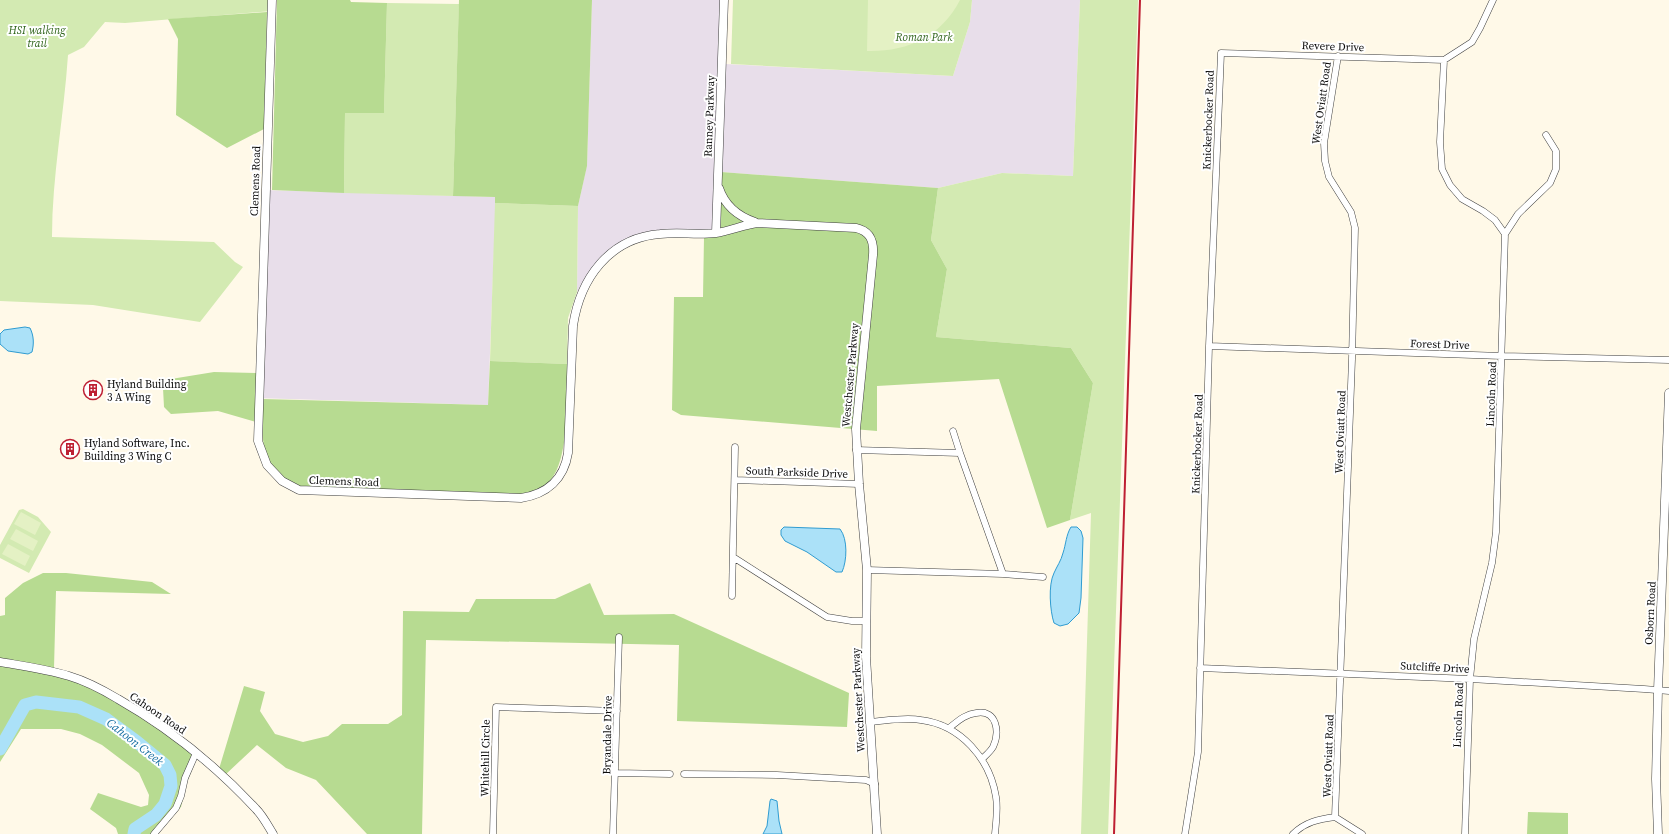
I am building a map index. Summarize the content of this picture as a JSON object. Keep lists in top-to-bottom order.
{
  "streets": {
    "street": [
      "Revere Drive",
      "West Oviatt Road",
      "Ranney Parkway",
      "Knickerbocker Road",
      "Clemens Road",
      "Forest Drive",
      "Westchester Parkway",
      "Lincoln Road",
      "South Parkside Drive",
      "Osborn Road",
      "Sutcliffe Drive",
      "Cahoon Road",
      "Bryandale Drive",
      "Whitehill Circle"
    ]
  },
  "crossings": [
    ["Revere Drive", "West Oviatt Road"],
    ["Revere Drive", "Knickerbocker Road"],
    ["West Oviatt Road", "Forest Drive"],
    ["West Oviatt Road", "Sutcliffe Drive"],
    ["Ranney Parkway", "Westchester Parkway"],
    ["Knickerbocker Road", "Forest Drive"],
    ["Knickerbocker Road", "Sutcliffe Drive"],
    ["Clemens Road", "Westchester Parkway"],
    ["Forest Drive", "Lincoln Road"],
    ["Westchester Parkway", "South Parkside Drive"],
    ["Lincoln Road", "Sutcliffe Drive"],
    ["Osborn Road", "Sutcliffe Drive"],
    ["Bryandale Drive", "Whitehill Circle"]
  ],
  "water": ["Cahoon Creek"],
  "parks": ["HSI walking trail", "Roman Park"],
  "places": {
    "building": ["Hyland Building 3 A Wing", "Hyland Software, Inc. Building 3 Wing C"]
  }
}
